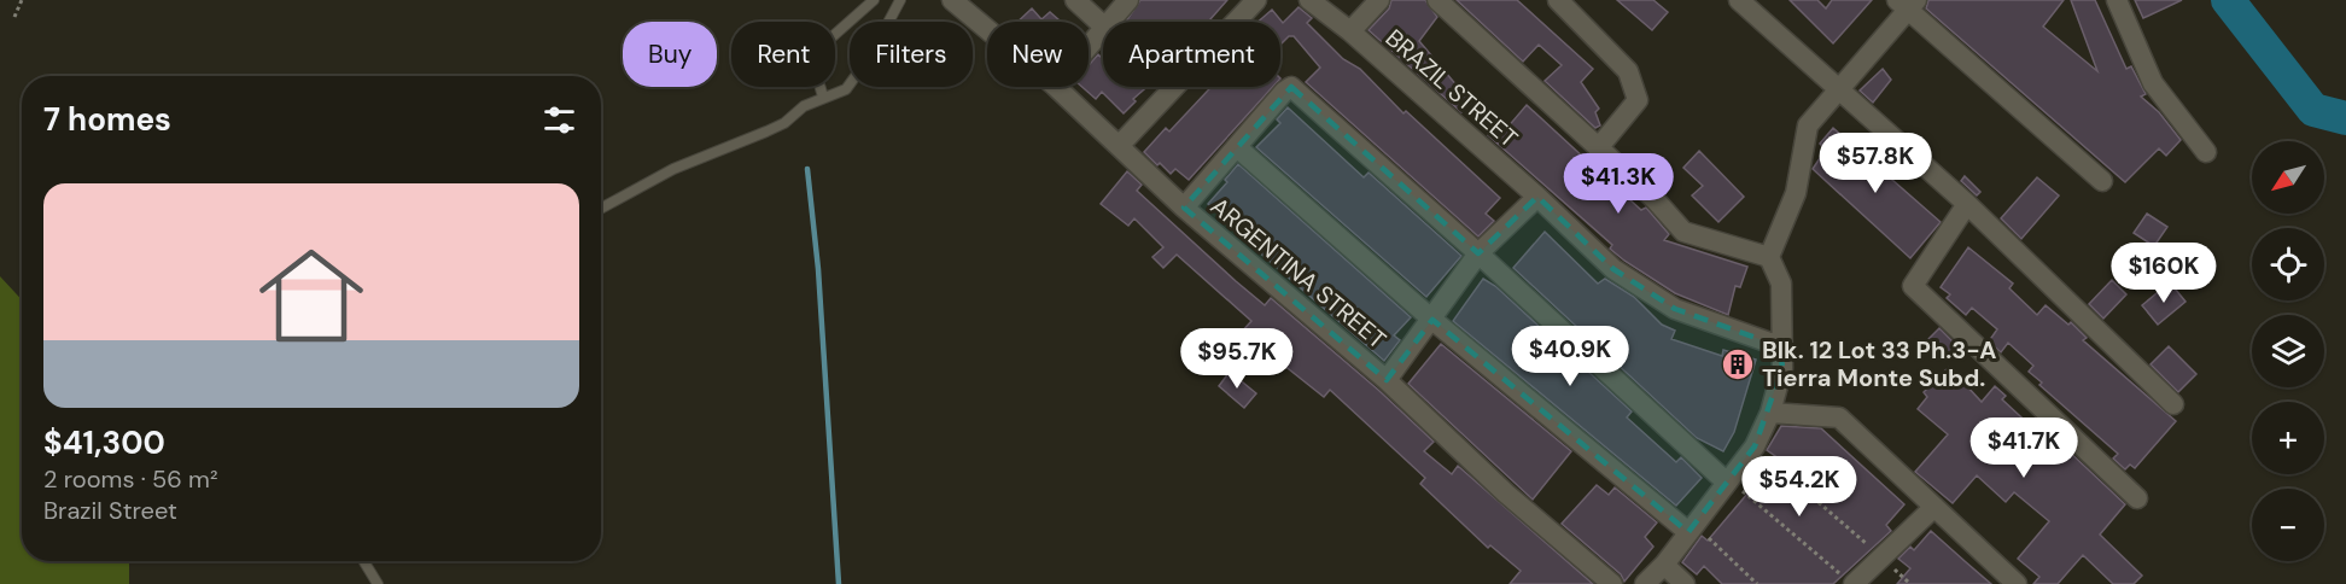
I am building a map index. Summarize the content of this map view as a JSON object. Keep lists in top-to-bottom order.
{
  "streets": {
    "street": ["BRAZIL STREET", "ARGENTINA STREET"]
  },
  "places": {
    "building": ["Blk. 12 Lot 33 Ph.3-A Tierra Monte Subd."]
  },
  "north": "bottom left",
  "page": {
    "chip": [
      "Buy",
      "Rent",
      "Filters",
      "New",
      "Apartment"
    ],
    "heading": "7 homes",
    "price": [
      "$57.8K",
      "$41.3K",
      "$160K",
      "$40.9K",
      "$95.7K",
      "$41.7K",
      "$54.2K"
    ],
    "map_buttons": ["+", "−"],
    "list": [
      {
        "name": "$41,300",
        "note": "2 rooms · 56 m² · Brazil Street"
      }
    ]
  }
}
